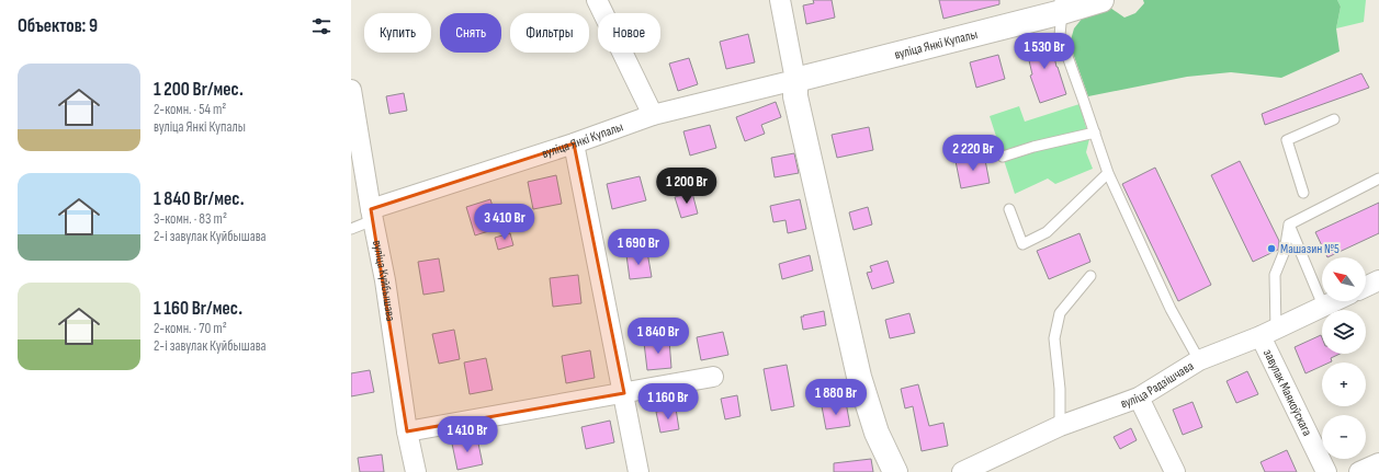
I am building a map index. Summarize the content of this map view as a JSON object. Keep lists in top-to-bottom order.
{
  "streets": {
    "street": [
      "вуліца Янкі Купалы",
      "вуліца Куйбышава",
      "вуліца Радзішчава",
      "завулак Маякоўскага"
    ]
  },
  "crossings": [
    ["вуліца Янкі Купалы", "вуліца Куйбышава"],
    ["вуліца Радзішчава", "завулак Маякоўскага"]
  ],
  "places": ["Машазин №5"],
  "north": "top left",
  "page": {
    "heading": "Объектов: 9",
    "chip": [
      "Купить",
      "Снять",
      "Фильтры",
      "Новое"
    ],
    "price": [
      "1 530 Br",
      "2 220 Br",
      "1 200 Br",
      "3 410 Br",
      "1 690 Br",
      "1 840 Br",
      "1 880 Br",
      "1 160 Br",
      "1 410 Br"
    ],
    "list": [
      {
        "name": "1 200 Br/мес.",
        "note": "2-комн. · 54 m² · вуліца Янкі Купалы"
      },
      {
        "name": "1 840 Br/мес.",
        "note": "3-комн. · 83 m² · 2-і завулак Куйбышава"
      },
      {
        "name": "1 160 Br/мес.",
        "note": "2-комн. · 70 m² · 2-і завулак Куйбышава"
      }
    ],
    "map_buttons": ["+", "−"]
  }
}
